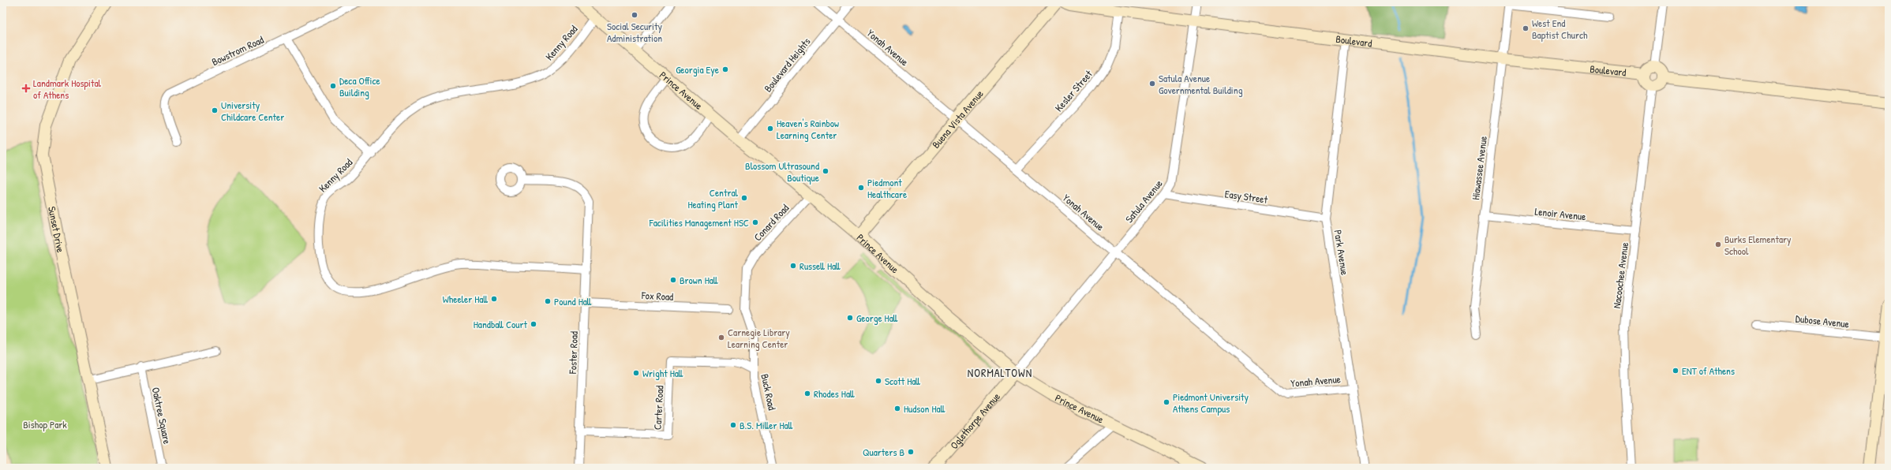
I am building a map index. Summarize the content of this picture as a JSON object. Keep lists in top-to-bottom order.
{
  "streets": {
    "street": [
      "Boulevard",
      "Kenny Road",
      "Yonah Avenue",
      "Bowstrom Road",
      "Boulevard Heights",
      "Prince Avenue",
      "Kesler Street",
      "Buena Vista Avenue",
      "Hiawassee Avenue",
      "Easy Street",
      "Satula Avenue",
      "Lenoir Avenue",
      "Conard Road",
      "Sunset Drive",
      "Park Avenue",
      "Nacoochee Avenue",
      "Fox Road",
      "Dubose Avenue",
      "Foster Road",
      "Buck Road",
      "Carter Road",
      "Oaktree Square",
      "Oglethorpe Avenue"
    ]
  },
  "crossings": [
    ["Boulevard", "Kesler Street"],
    ["Boulevard", "Hiawassee Avenue"],
    ["Boulevard", "Satula Avenue"],
    ["Boulevard", "Park Avenue"],
    ["Boulevard", "Nacoochee Avenue"],
    ["Kenny Road", "Prince Avenue"],
    ["Kenny Road", "Foster Road"],
    ["Yonah Avenue", "Boulevard Heights"],
    ["Yonah Avenue", "Kesler Street"],
    ["Yonah Avenue", "Buena Vista Avenue"],
    ["Yonah Avenue", "Satula Avenue"],
    ["Yonah Avenue", "Park Avenue"],
    ["Boulevard Heights", "Prince Avenue"],
    ["Prince Avenue", "Buena Vista Avenue"],
    ["Prince Avenue", "Satula Avenue"],
    ["Prince Avenue", "Conard Road"],
    ["Prince Avenue", "Oglethorpe Avenue"],
    ["Hiawassee Avenue", "Lenoir Avenue"],
    ["Easy Street", "Satula Avenue"],
    ["Easy Street", "Park Avenue"],
    ["Satula Avenue", "Oglethorpe Avenue"],
    ["Lenoir Avenue", "Nacoochee Avenue"],
    ["Conard Road", "Buck Road"],
    ["Fox Road", "Foster Road"],
    ["Foster Road", "Carter Road"],
    ["Buck Road", "Carter Road"]
  ],
  "districts": ["NORMALTOWN"],
  "parks": ["Bishop Park"],
  "places": {
    "other": [
      "Social Security Administration",
      "West End Baptist Church",
      "Georgia Eye",
      "Satula Avenue Governmental Building",
      "Deca Office Building",
      "University Childcare Center",
      "Heaven's Rainbow Learning Center",
      "Blossom Ultrasound Boutique",
      "Piedmont Healthcare",
      "Central Heating Plant",
      "Facilities Management HSC",
      "Burks Elementary School",
      "Russell Hall",
      "Brown Hall",
      "Wheeler Hall",
      "Pound Hall",
      "George Hall",
      "Handball Court",
      "Carnegie Library Learning Center",
      "ENT of Athens",
      "Wright Hall",
      "Scott Hall",
      "Rhodes Hall",
      "Piedmont University Athens Campus",
      "Hudson Hall",
      "B.S. Miller Hall",
      "Quarters B"
    ],
    "health": ["Landmark Hospital of Athens"]
  }
}
